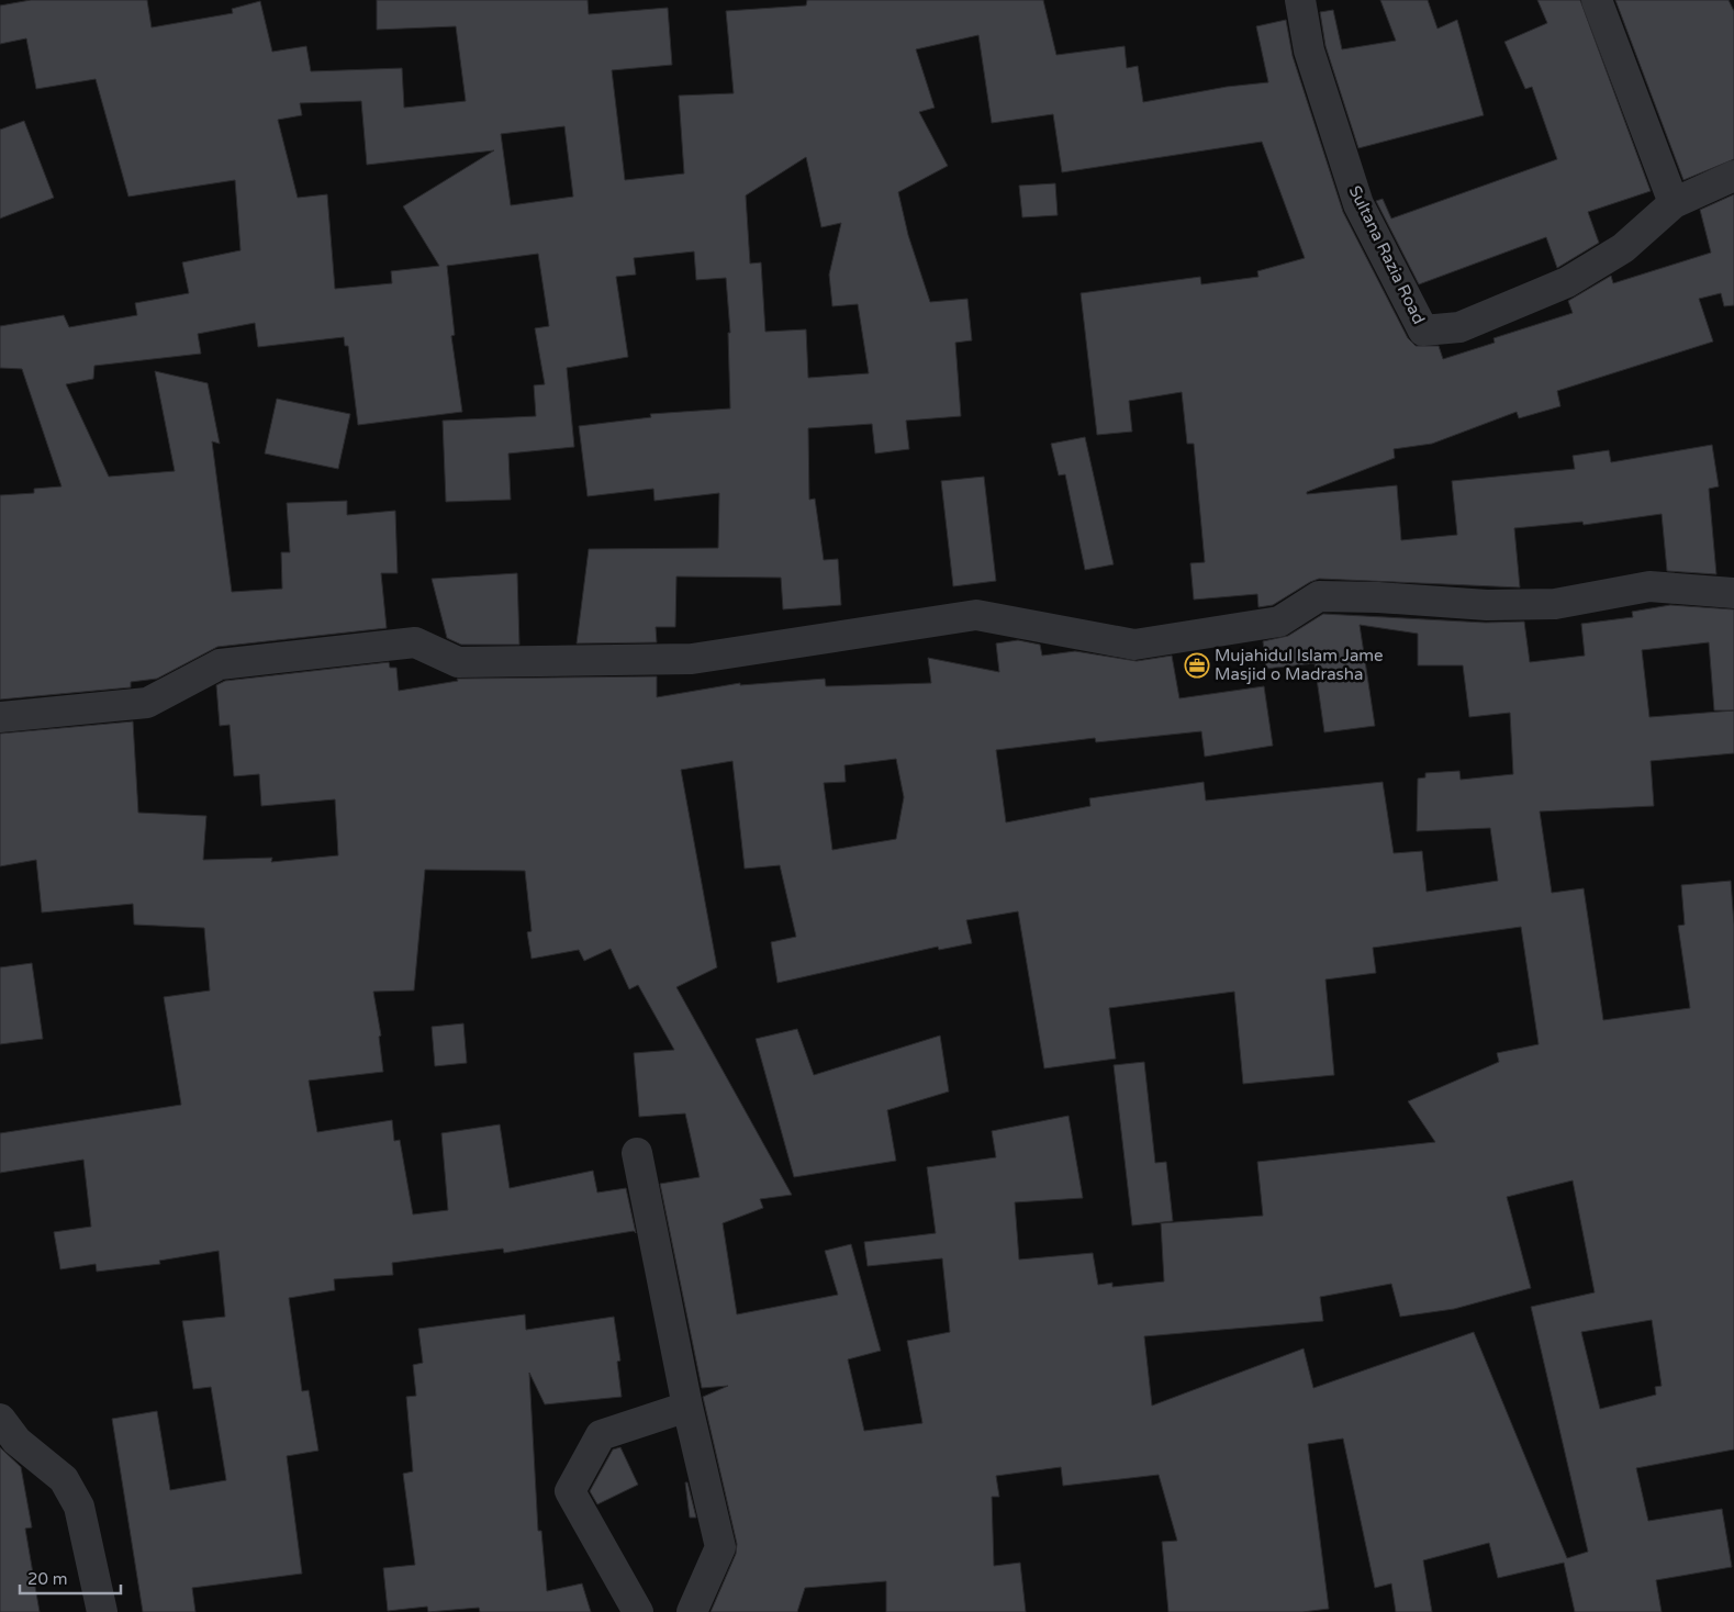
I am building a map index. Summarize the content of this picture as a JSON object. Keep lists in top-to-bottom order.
{
  "streets": {
    "street": ["Sultana Razia Road"]
  },
  "places": {
    "office": ["Mujahidul Islam Jame Masjid o Madrasha"]
  },
  "scale_bar": "20 m"
}
